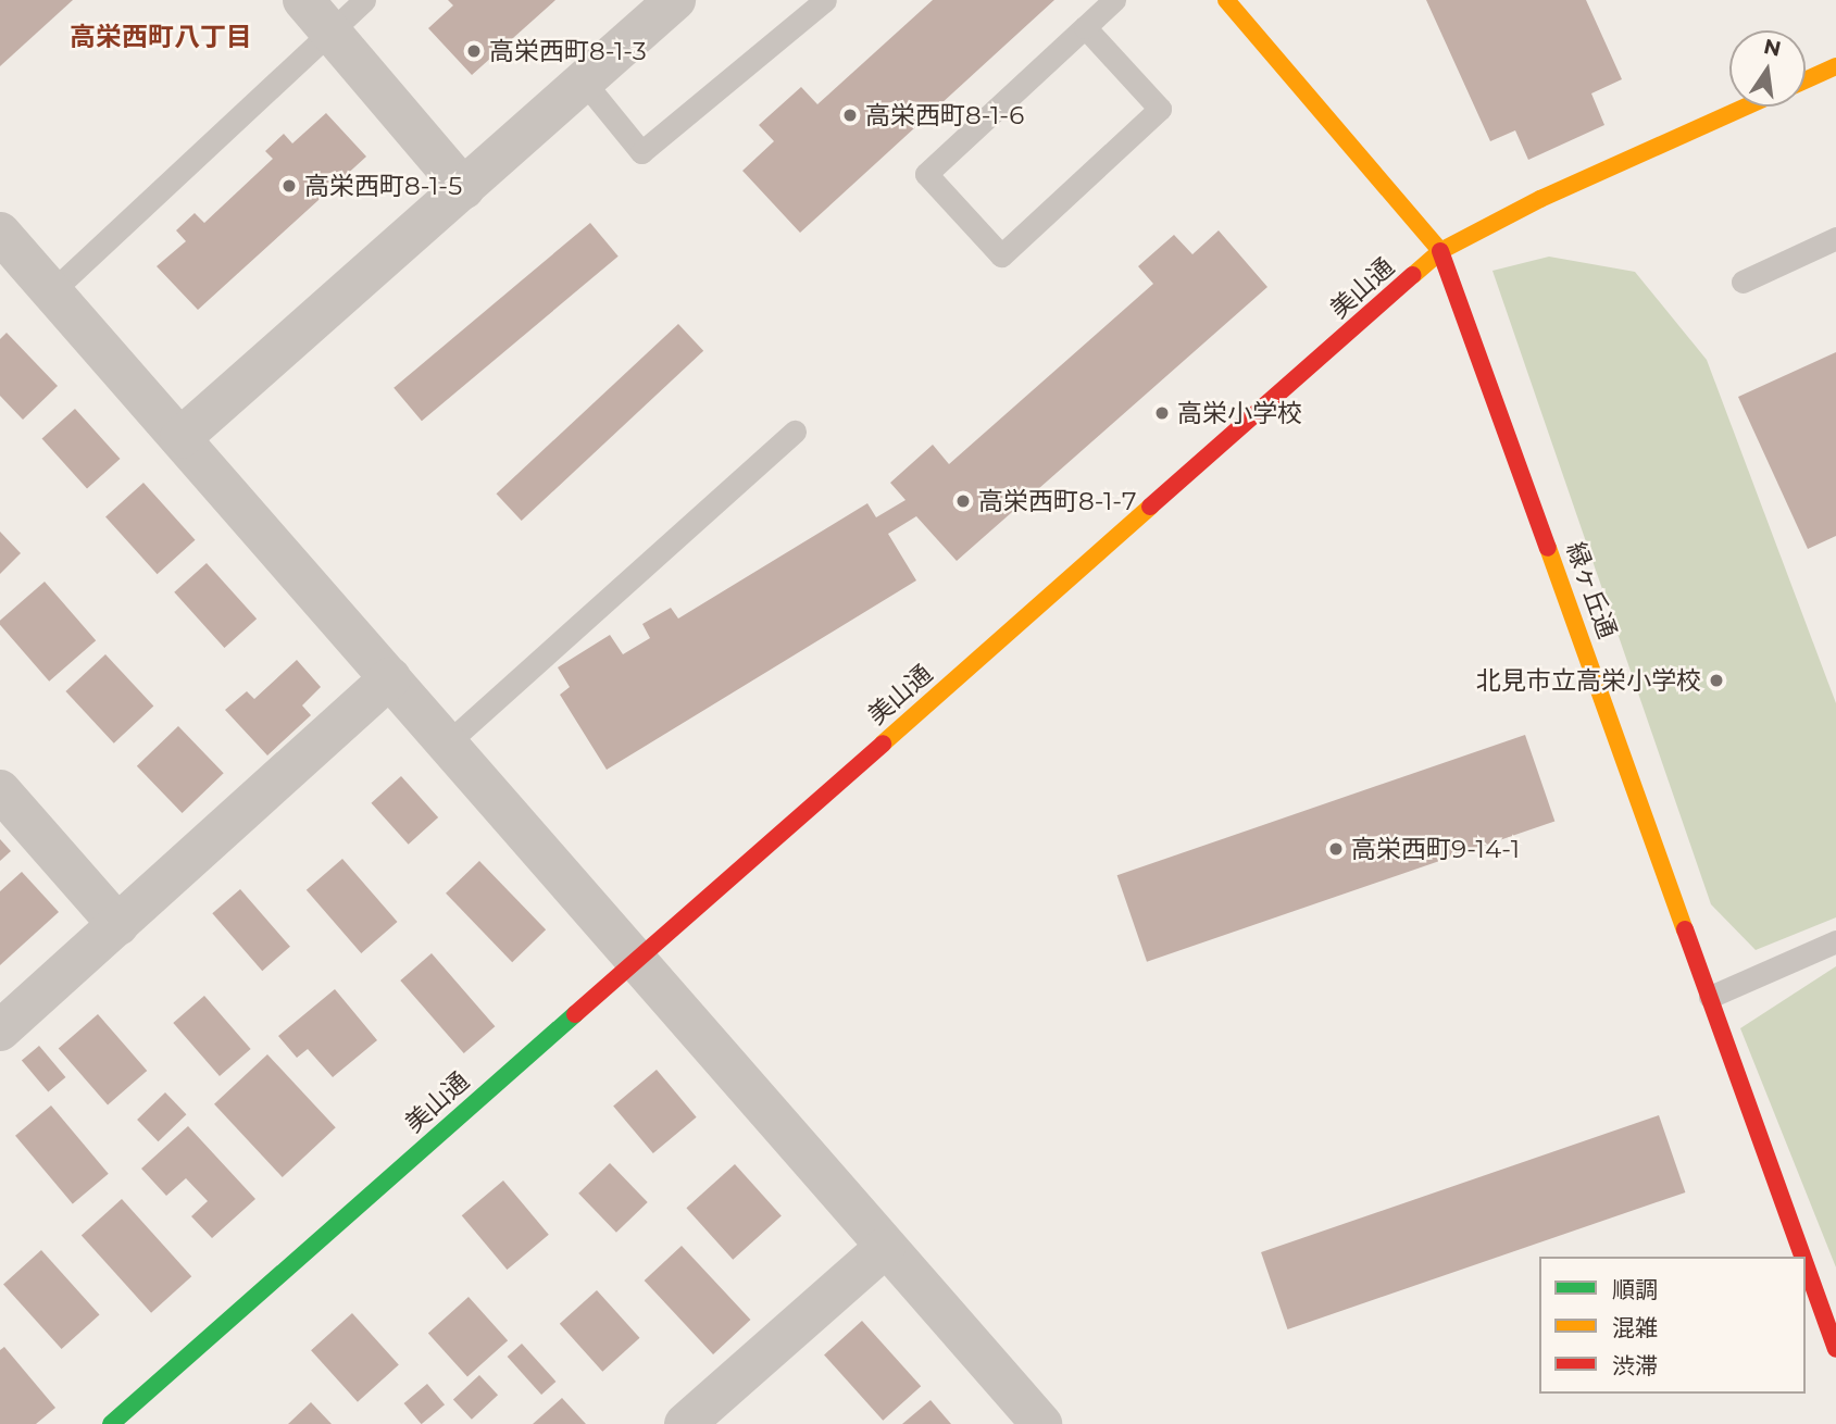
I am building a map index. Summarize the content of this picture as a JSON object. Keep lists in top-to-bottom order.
{
  "streets": {
    "street": ["美山通", "緑ヶ丘通"]
  },
  "crossings": [
    ["美山通", "緑ヶ丘通"]
  ],
  "districts": ["高栄西町八丁目"],
  "places": [
    "高栄西町8-1-3",
    "高栄西町8-1-6",
    "高栄西町8-1-5",
    "高栄小学校",
    "高栄西町8-1-7",
    "北見市立高栄小学校",
    "高栄西町9-14-1"
  ],
  "legend": ["順調", "混雑", "渋滞"],
  "north": "top"
}
